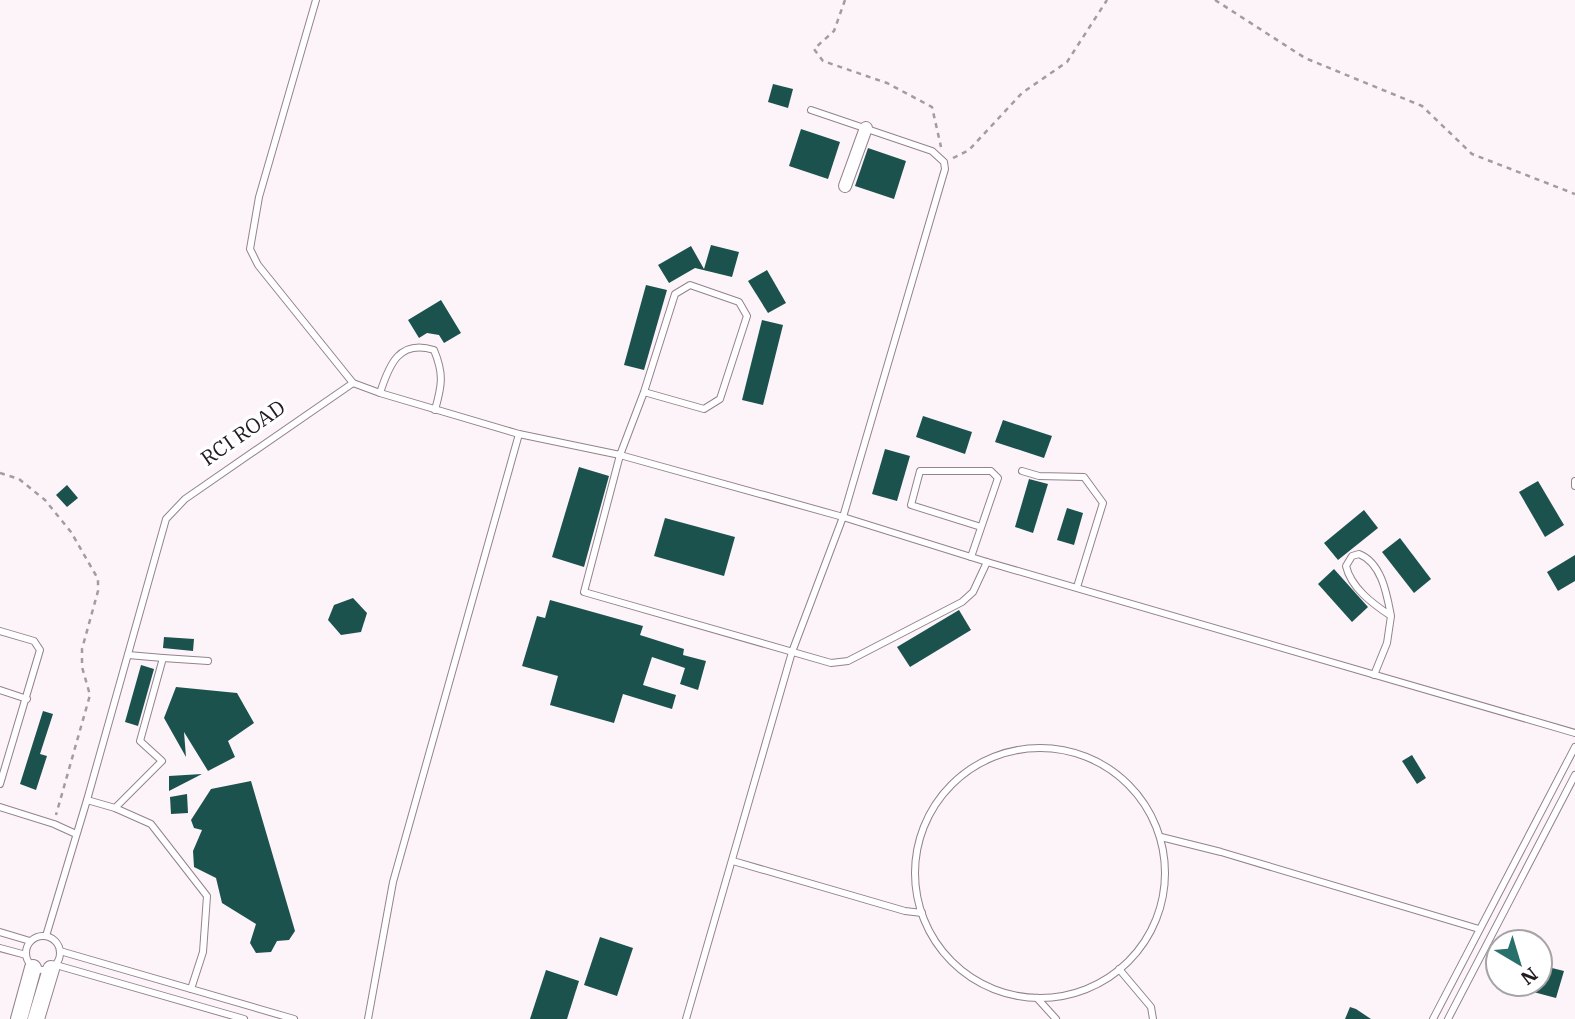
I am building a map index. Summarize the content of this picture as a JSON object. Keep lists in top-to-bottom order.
{
  "streets": {
    "lane": ["RCI ROAD"]
  },
  "north": "bottom right"
}
